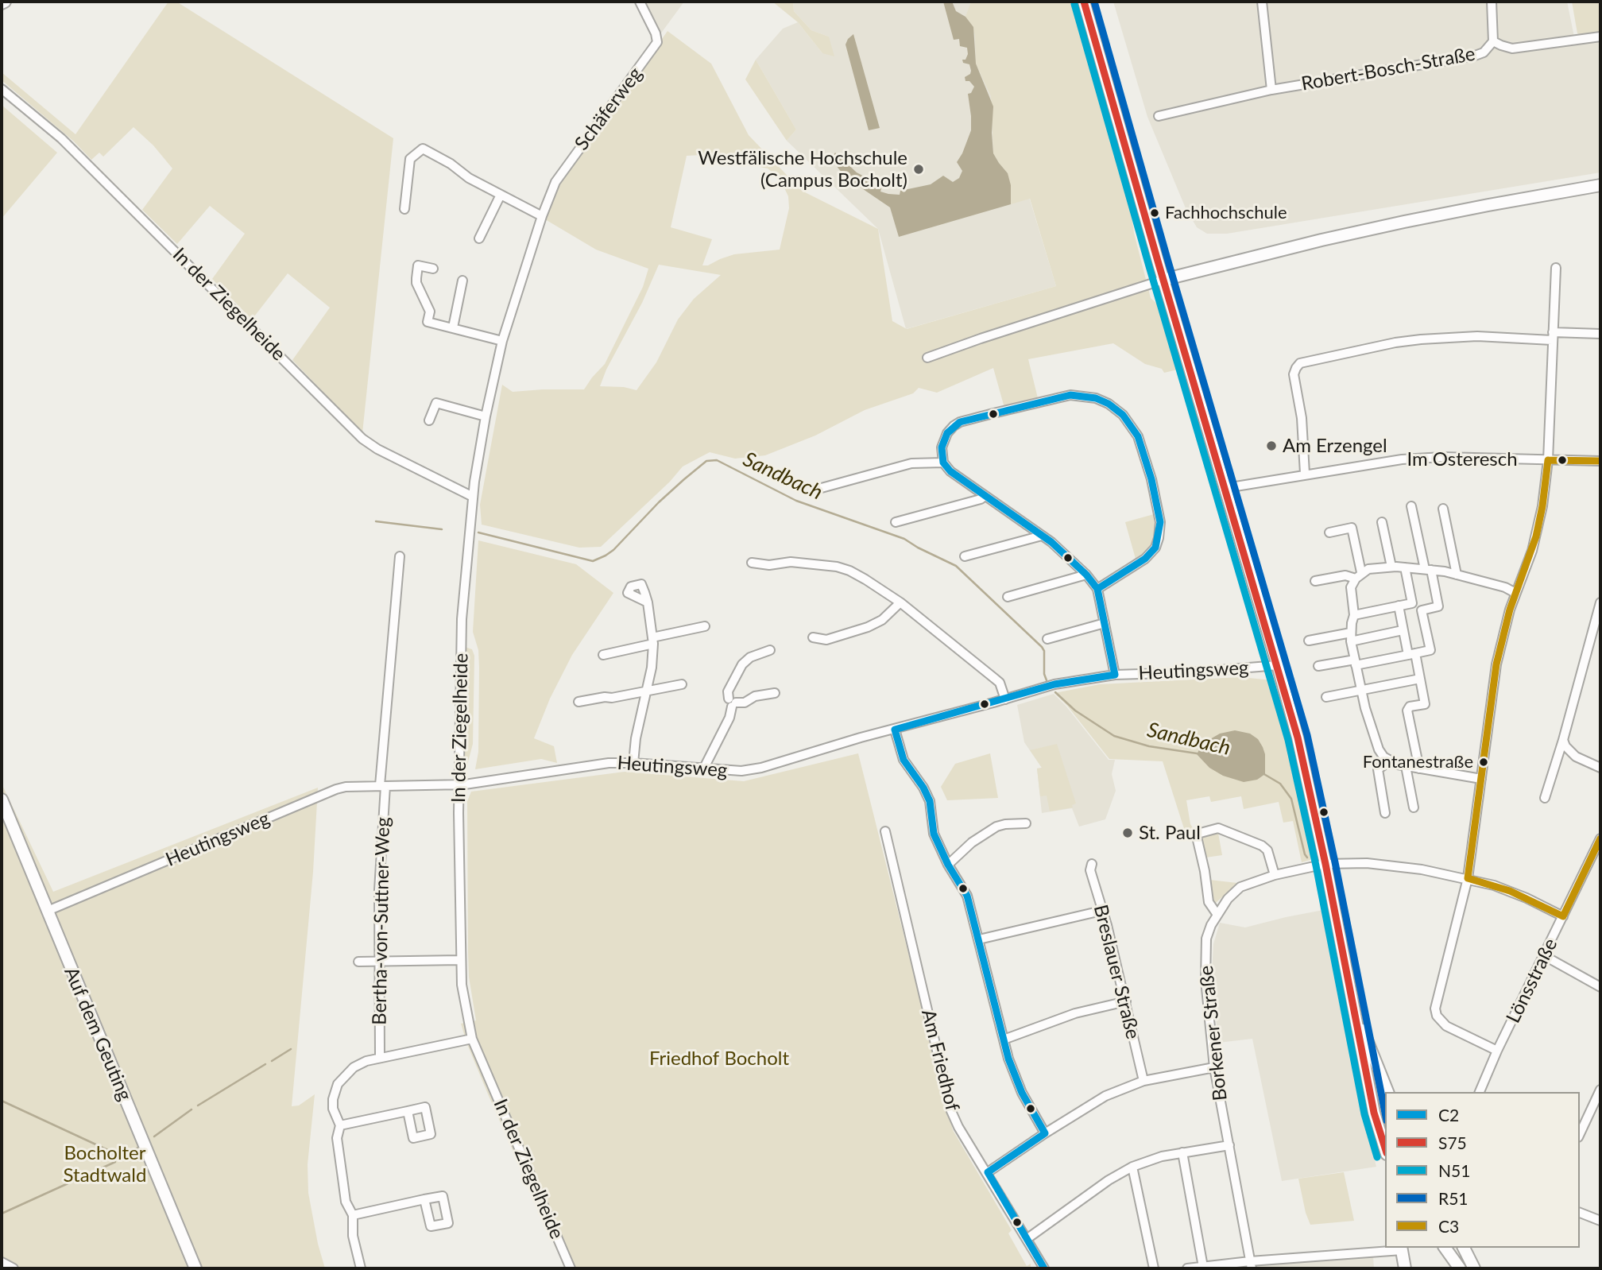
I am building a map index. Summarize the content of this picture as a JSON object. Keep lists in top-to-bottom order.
{
  "streets": {
    "main road": ["Auf dem Geuting"],
    "street": [
      "Robert-Bosch-Straße",
      "Schäferweg",
      "In der Ziegelheide",
      "Im Osteresch",
      "Heutingsweg",
      "Bertha-von-Suttner-Weg",
      "Breslauer Straße",
      "Lönsstraße",
      "Borkener Straße",
      "Am Friedhof"
    ]
  },
  "crossings": [
    ["Schäferweg", "In der Ziegelheide"],
    ["In der Ziegelheide", "Heutingsweg"],
    ["Heutingsweg", "Bertha-von-Suttner-Weg"],
    ["Heutingsweg", "Auf dem Geuting"],
    ["Lönsstraße", "Borkener Straße"]
  ],
  "water": ["Sandbach"],
  "parks": ["Friedhof Bocholt", "Bocholter Stadtwald"],
  "places": [
    "Westfälische Hochschule (Campus Bocholt)",
    "Fachhochschule",
    "Am Erzengel",
    "Fontanestraße",
    "St. Paul"
  ],
  "lines": [
    "transit line S75",
    "transit line R51",
    "transit line N51",
    "transit line C2",
    "transit line C3"
  ],
  "legend": [
    "C2",
    "S75",
    "N51",
    "R51",
    "C3"
  ]
}
